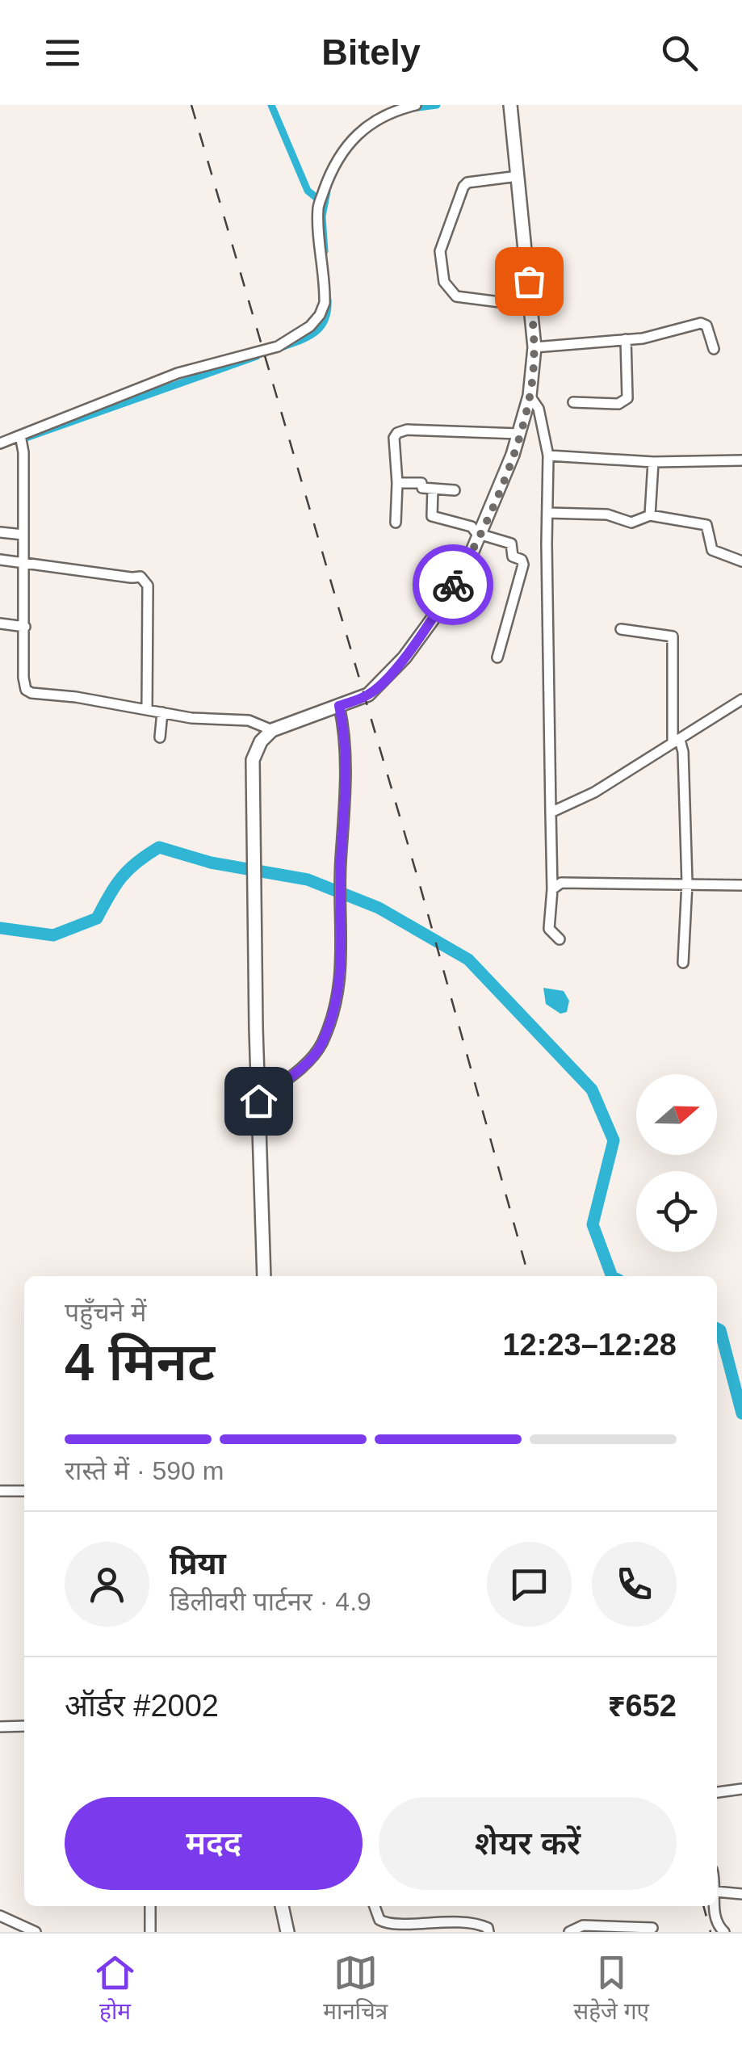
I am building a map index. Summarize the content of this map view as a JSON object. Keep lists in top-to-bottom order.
{
  "north": "right",
  "page": {
    "header": "Bitely",
    "heading": ["4 मिनट", "पहुँचने में", "12:23–12:28"],
    "panel": [
      "प्रिया",
      "डिलीवरी पार्टनर · 4.9",
      "ऑर्डर #2002",
      "₹652"
    ],
    "bar": "रास्ते में · 590 m",
    "buttons": ["मदद", "शेयर करें"],
    "tabs": ["होम", "मानचित्र", "सहेजे गए"]
  }
}
